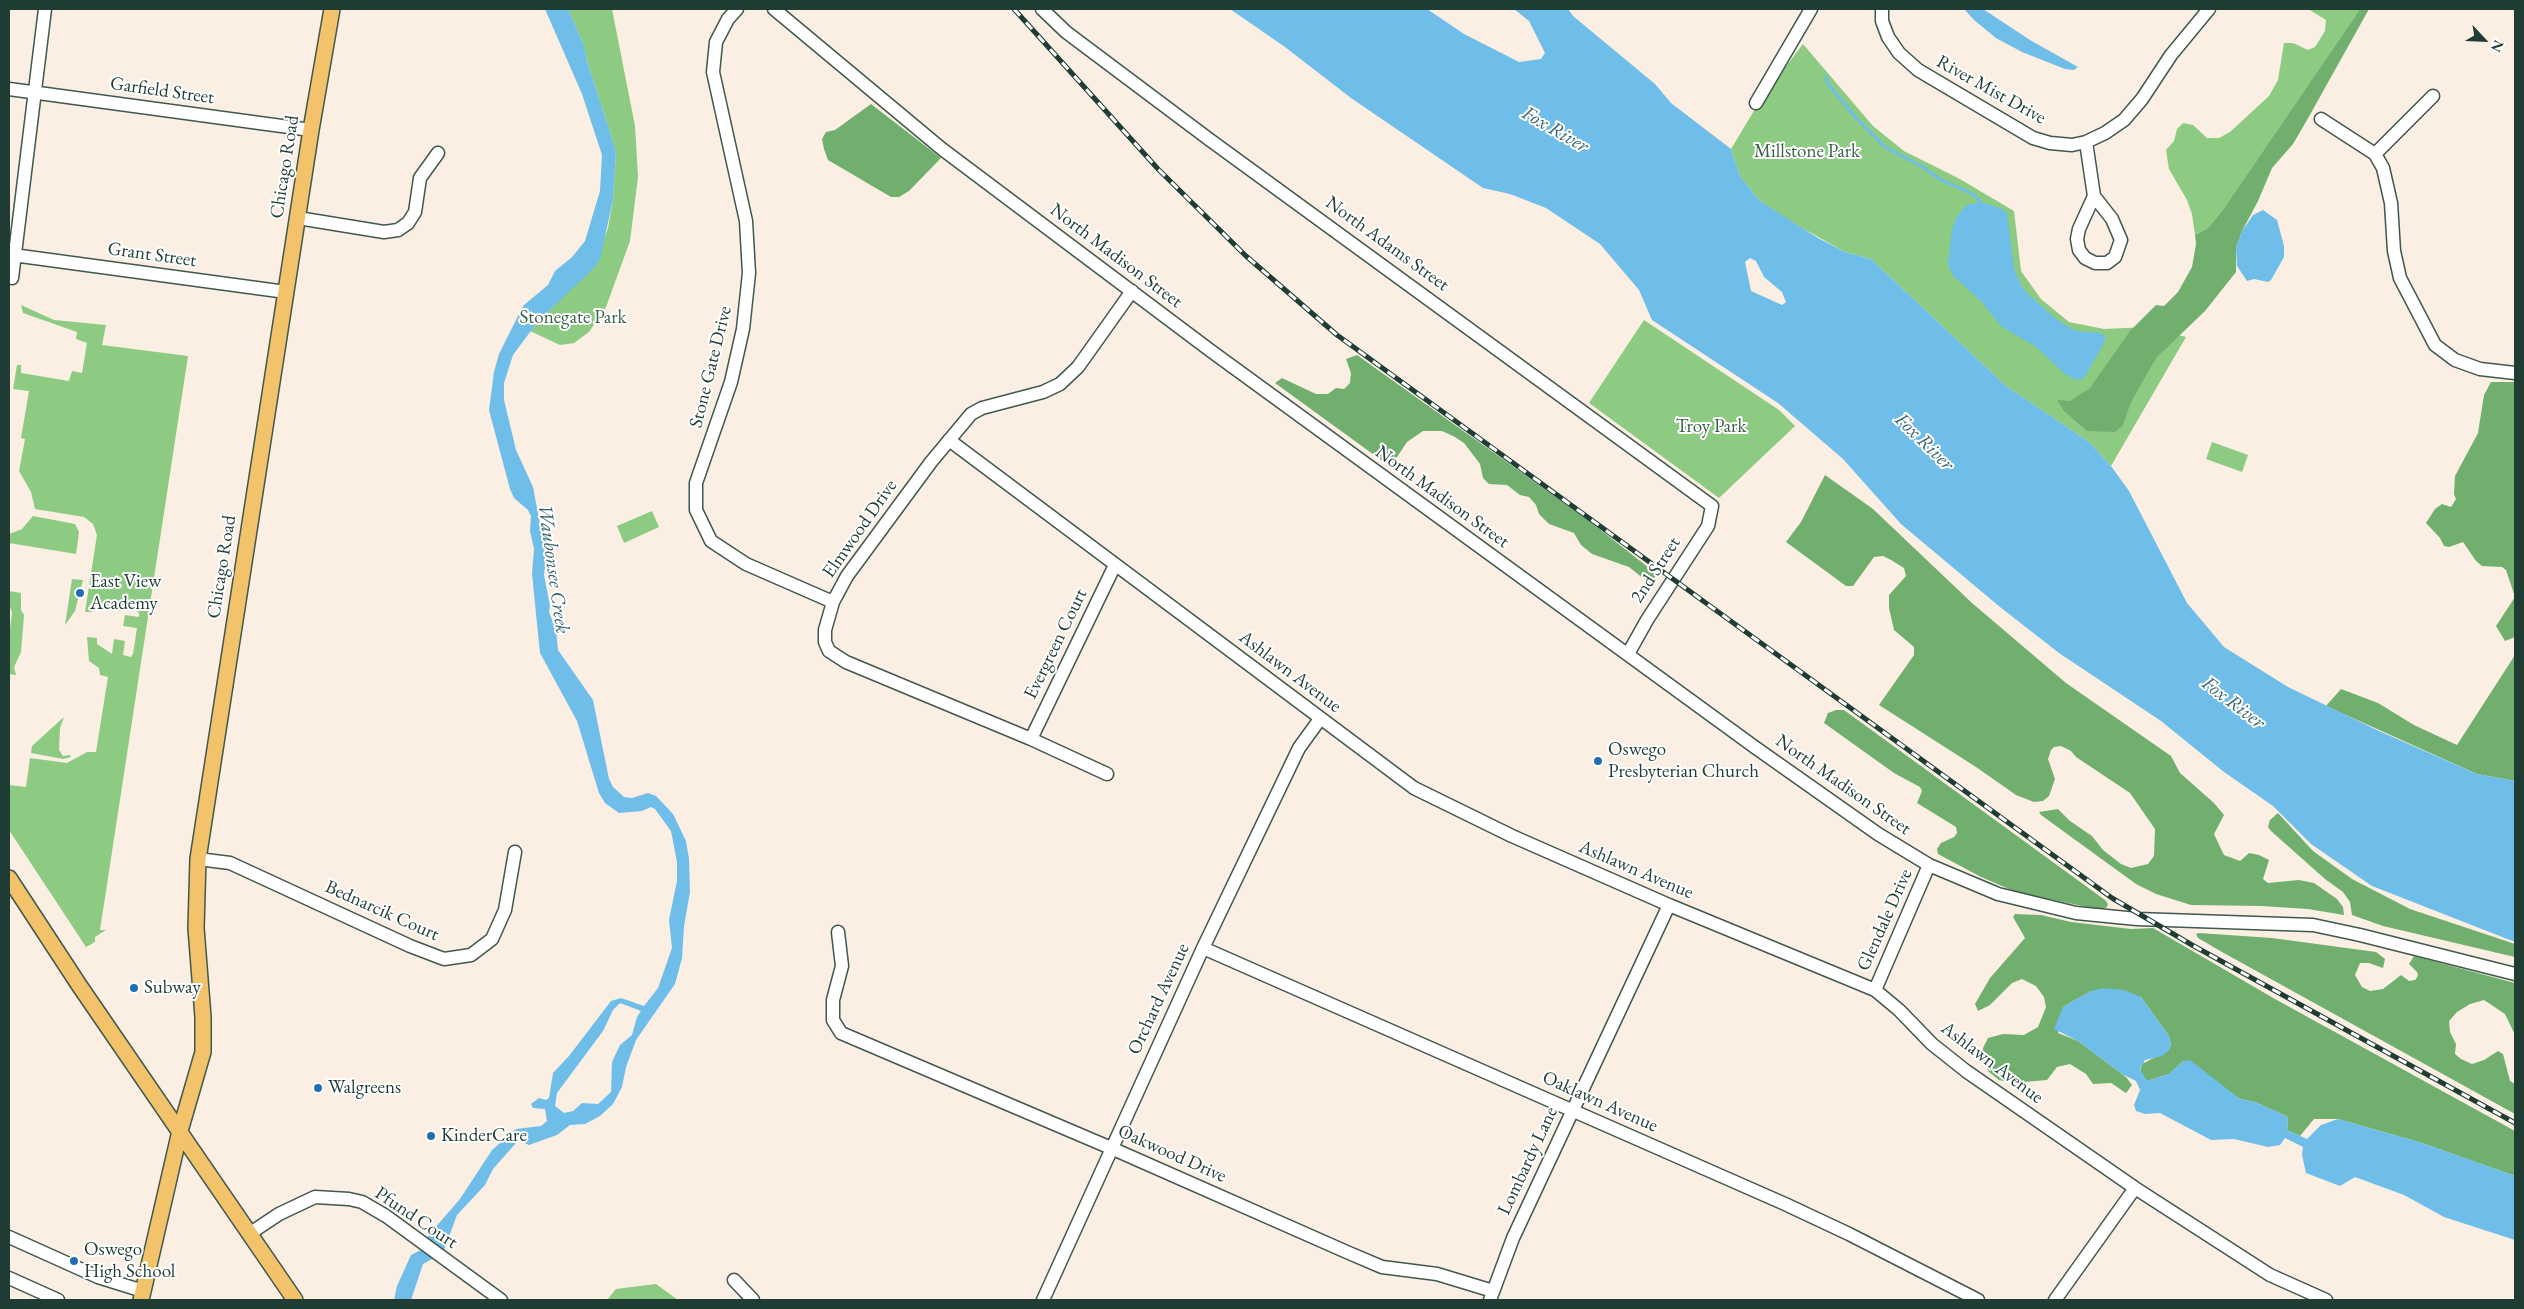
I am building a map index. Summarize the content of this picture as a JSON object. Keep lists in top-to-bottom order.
{
  "streets": {
    "main road": ["Chicago Road"],
    "street": [
      "River Mist Drive",
      "Garfield Street",
      "North Adams Street",
      "Grant Street",
      "North Madison Street",
      "Stone Gate Drive",
      "Elmwood Drive",
      "2nd Street",
      "Evergreen Court",
      "Ashlawn Avenue",
      "Bednarcik Court",
      "Glendale Drive",
      "Orchard Avenue",
      "Oaklawn Avenue",
      "Oakwood Drive",
      "Lombardy Lane",
      "Pfund Court"
    ]
  },
  "crossings": [
    ["Garfield Street", "Chicago Road"],
    ["Chicago Road", "Grant Street"],
    ["Chicago Road", "Bednarcik Court"],
    ["North Adams Street", "2nd Street"],
    ["North Madison Street", "Elmwood Drive"],
    ["North Madison Street", "2nd Street"],
    ["North Madison Street", "Glendale Drive"],
    ["Stone Gate Drive", "Elmwood Drive"],
    ["Elmwood Drive", "Evergreen Court"],
    ["Elmwood Drive", "Ashlawn Avenue"],
    ["Evergreen Court", "Ashlawn Avenue"],
    ["Ashlawn Avenue", "Glendale Drive"],
    ["Ashlawn Avenue", "Orchard Avenue"],
    ["Ashlawn Avenue", "Lombardy Lane"],
    ["Orchard Avenue", "Oaklawn Avenue"],
    ["Orchard Avenue", "Oakwood Drive"],
    ["Oaklawn Avenue", "Lombardy Lane"],
    ["Oakwood Drive", "Lombardy Lane"]
  ],
  "water": ["Fox River", "Waubonsee Creek"],
  "parks": ["Millstone Park", "Stonegate Park", "Troy Park"],
  "places": [
    "East View Academy",
    "Oswego Presbyterian Church",
    "Subway",
    "Walgreens",
    "KinderCare",
    "Oswego High School"
  ],
  "north": "bottom right"
}
